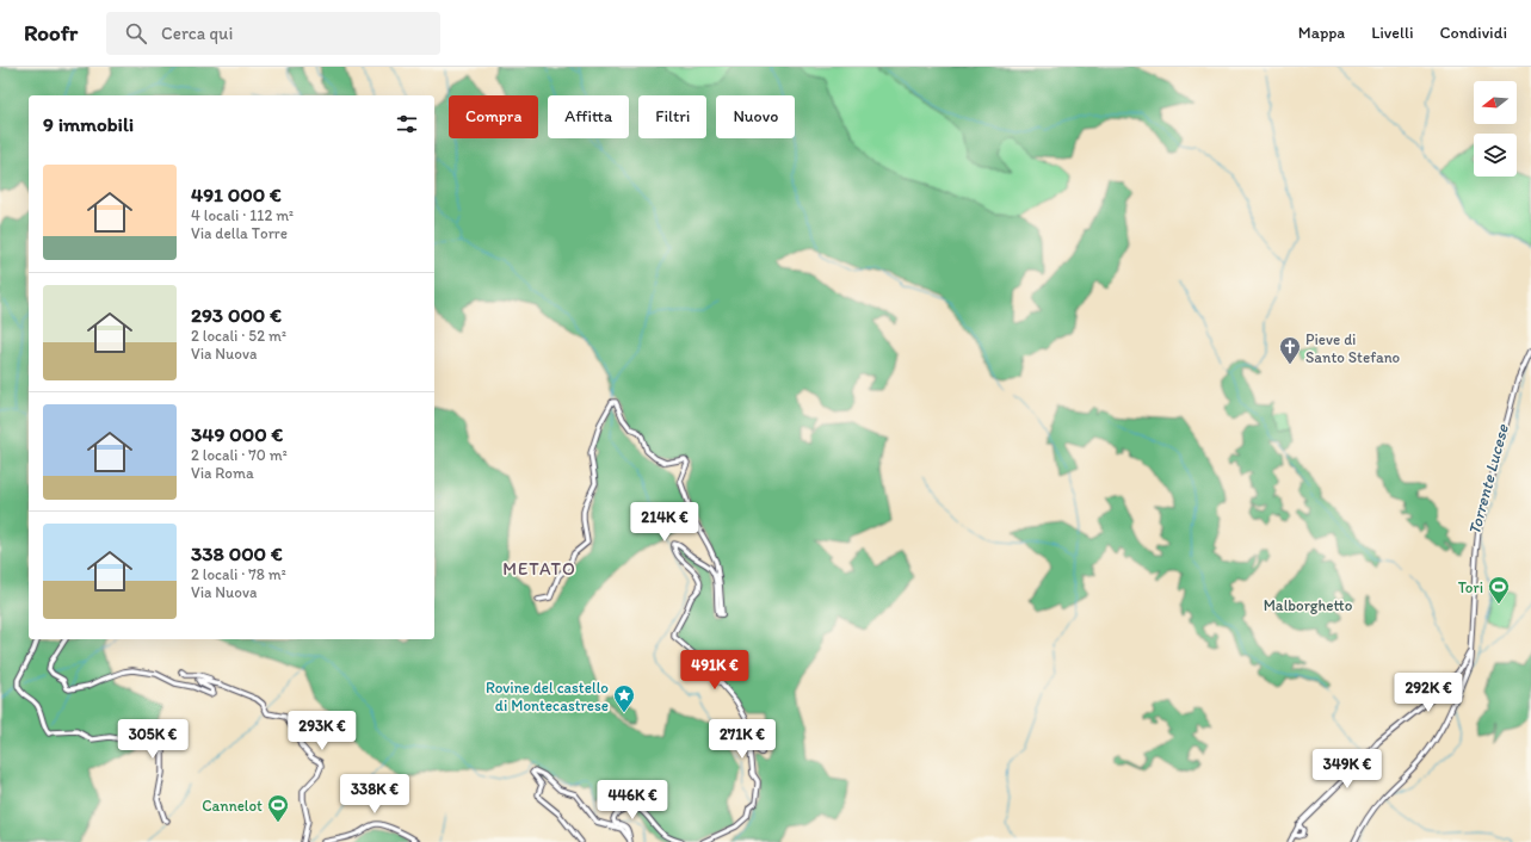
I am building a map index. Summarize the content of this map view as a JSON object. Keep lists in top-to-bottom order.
{
  "districts": ["METATO"],
  "water": ["Torrente Lucese"],
  "parks": ["Malborghetto"],
  "places": {
    "church": ["Pieve di Santo Stefano"],
    "sports": ["Tori", "Cannelot"],
    "place": ["Rovine del castello di Montecastrese"]
  },
  "north": "left",
  "page": {
    "header": "Roofr",
    "search": "Cerca qui",
    "nav": ["Mappa", "Livelli", "Condividi"],
    "chip": [
      "Compra",
      "Affitta",
      "Filtri",
      "Nuovo"
    ],
    "heading": "9 immobili",
    "list": [
      {
        "name": "491 000 €",
        "note": "4 locali · 112 m² · Via della Torre"
      },
      {
        "name": "293 000 €",
        "note": "2 locali · 52 m² · Via Nuova"
      },
      {
        "name": "349 000 €",
        "note": "2 locali · 70 m² · Via Roma"
      },
      {
        "name": "338 000 €",
        "note": "2 locali · 78 m² · Via Nuova"
      }
    ],
    "price": [
      "214K €",
      "491K €",
      "292K €",
      "293K €",
      "305K €",
      "271K €",
      "349K €",
      "338K €",
      "446K €"
    ]
  }
}
